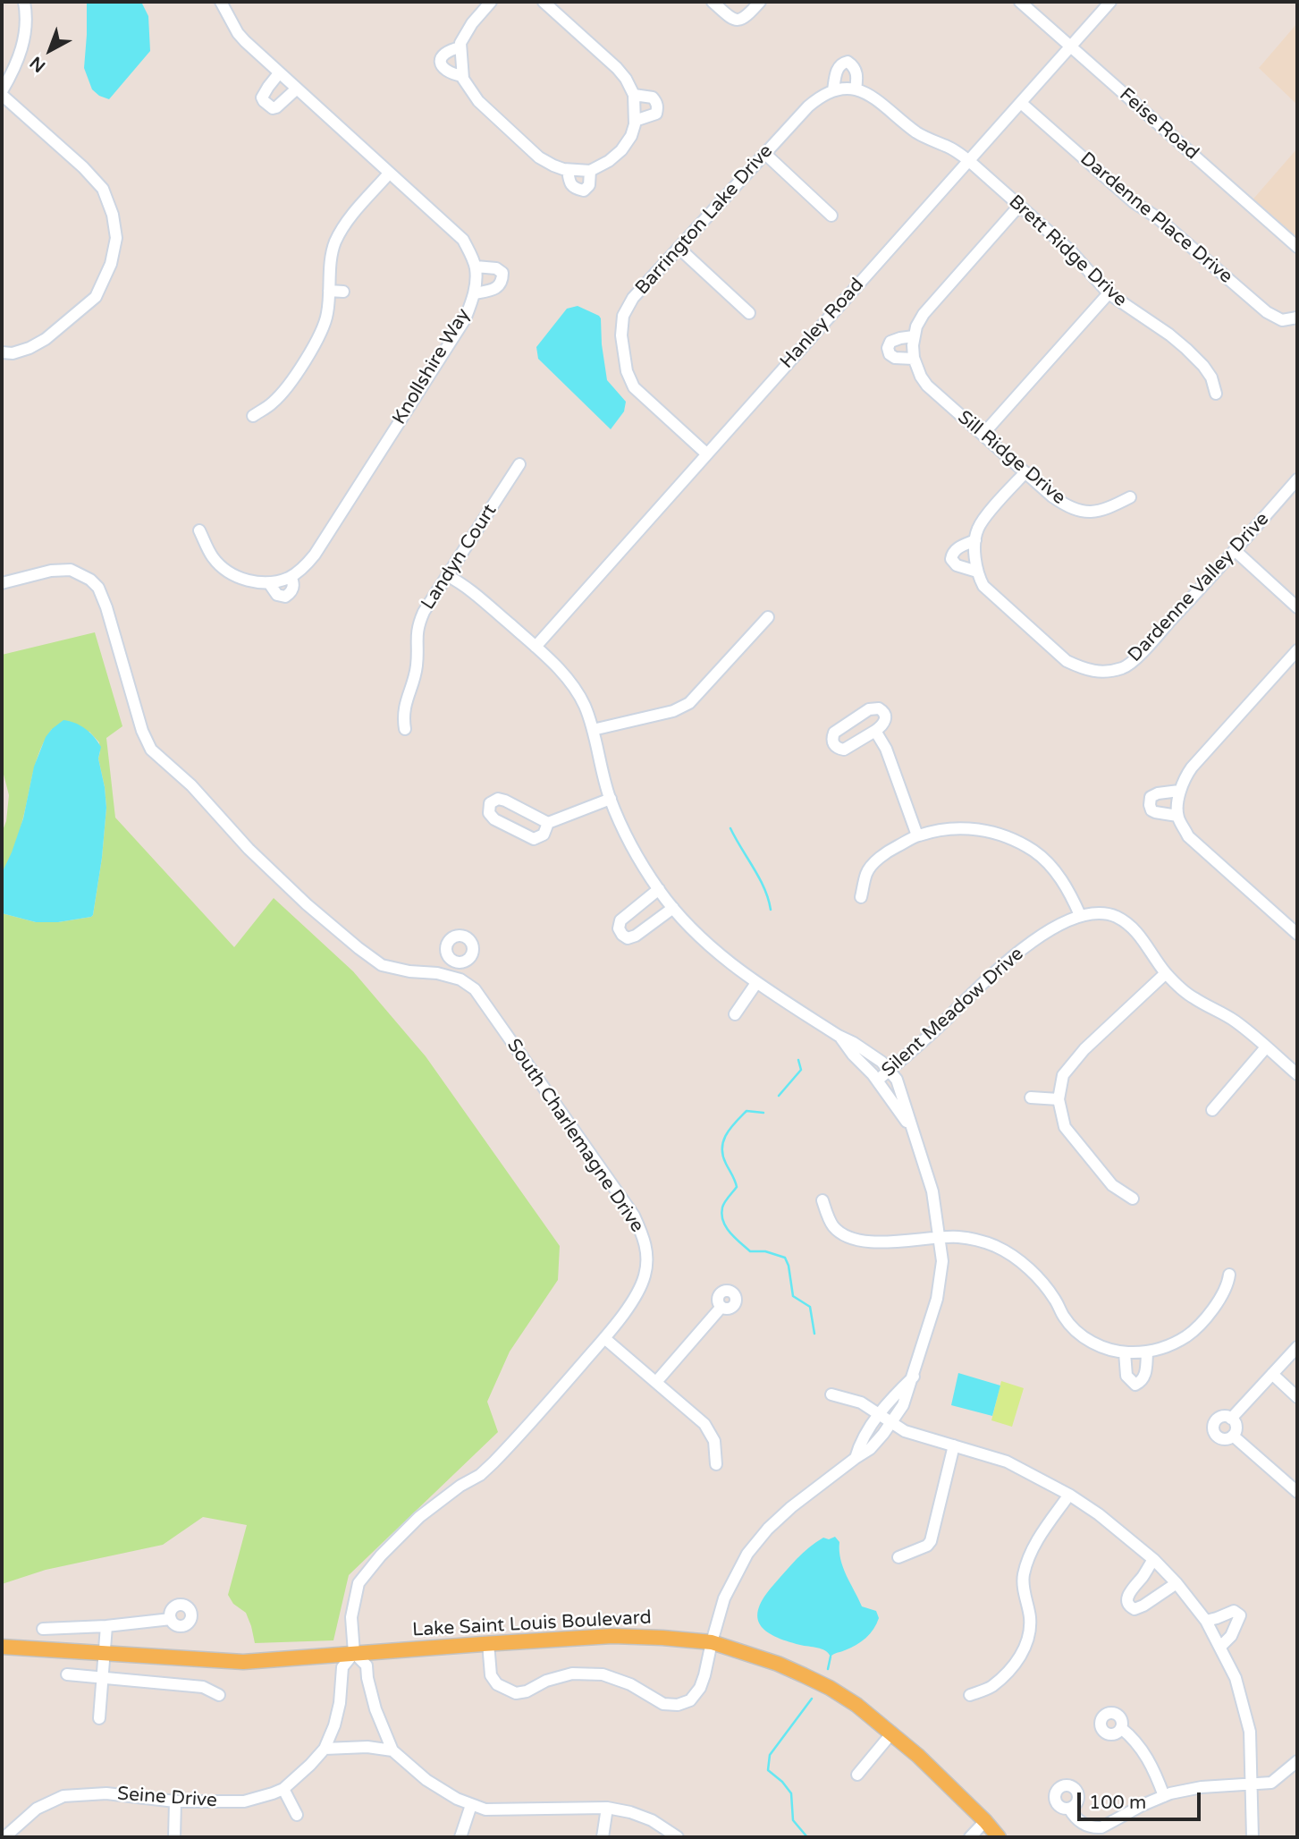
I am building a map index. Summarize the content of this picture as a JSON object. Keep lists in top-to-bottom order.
{
  "streets": {
    "main road": ["Lake Saint Louis Boulevard"],
    "street": [
      "Feise Road",
      "Dardenne Place Drive",
      "Barrington Lake Drive",
      "Brett Ridge Drive",
      "Hanley Road",
      "Knollshire Way",
      "Sill Ridge Drive",
      "Landyn Court",
      "Dardenne Valley Drive",
      "Silent Meadow Drive",
      "South Charlemagne Drive",
      "Seine Drive"
    ]
  },
  "crossings": [
    ["Feise Road", "Hanley Road"],
    ["Dardenne Place Drive", "Hanley Road"],
    ["Barrington Lake Drive", "Hanley Road"],
    ["Brett Ridge Drive", "Hanley Road"],
    ["Brett Ridge Drive", "Sill Ridge Drive"],
    ["Sill Ridge Drive", "Dardenne Valley Drive"],
    ["South Charlemagne Drive", "Lake Saint Louis Boulevard"],
    ["South Charlemagne Drive", "Seine Drive"],
    ["Lake Saint Louis Boulevard", "Seine Drive"]
  ],
  "scale_bar": "100 m",
  "north": "bottom left"
}
